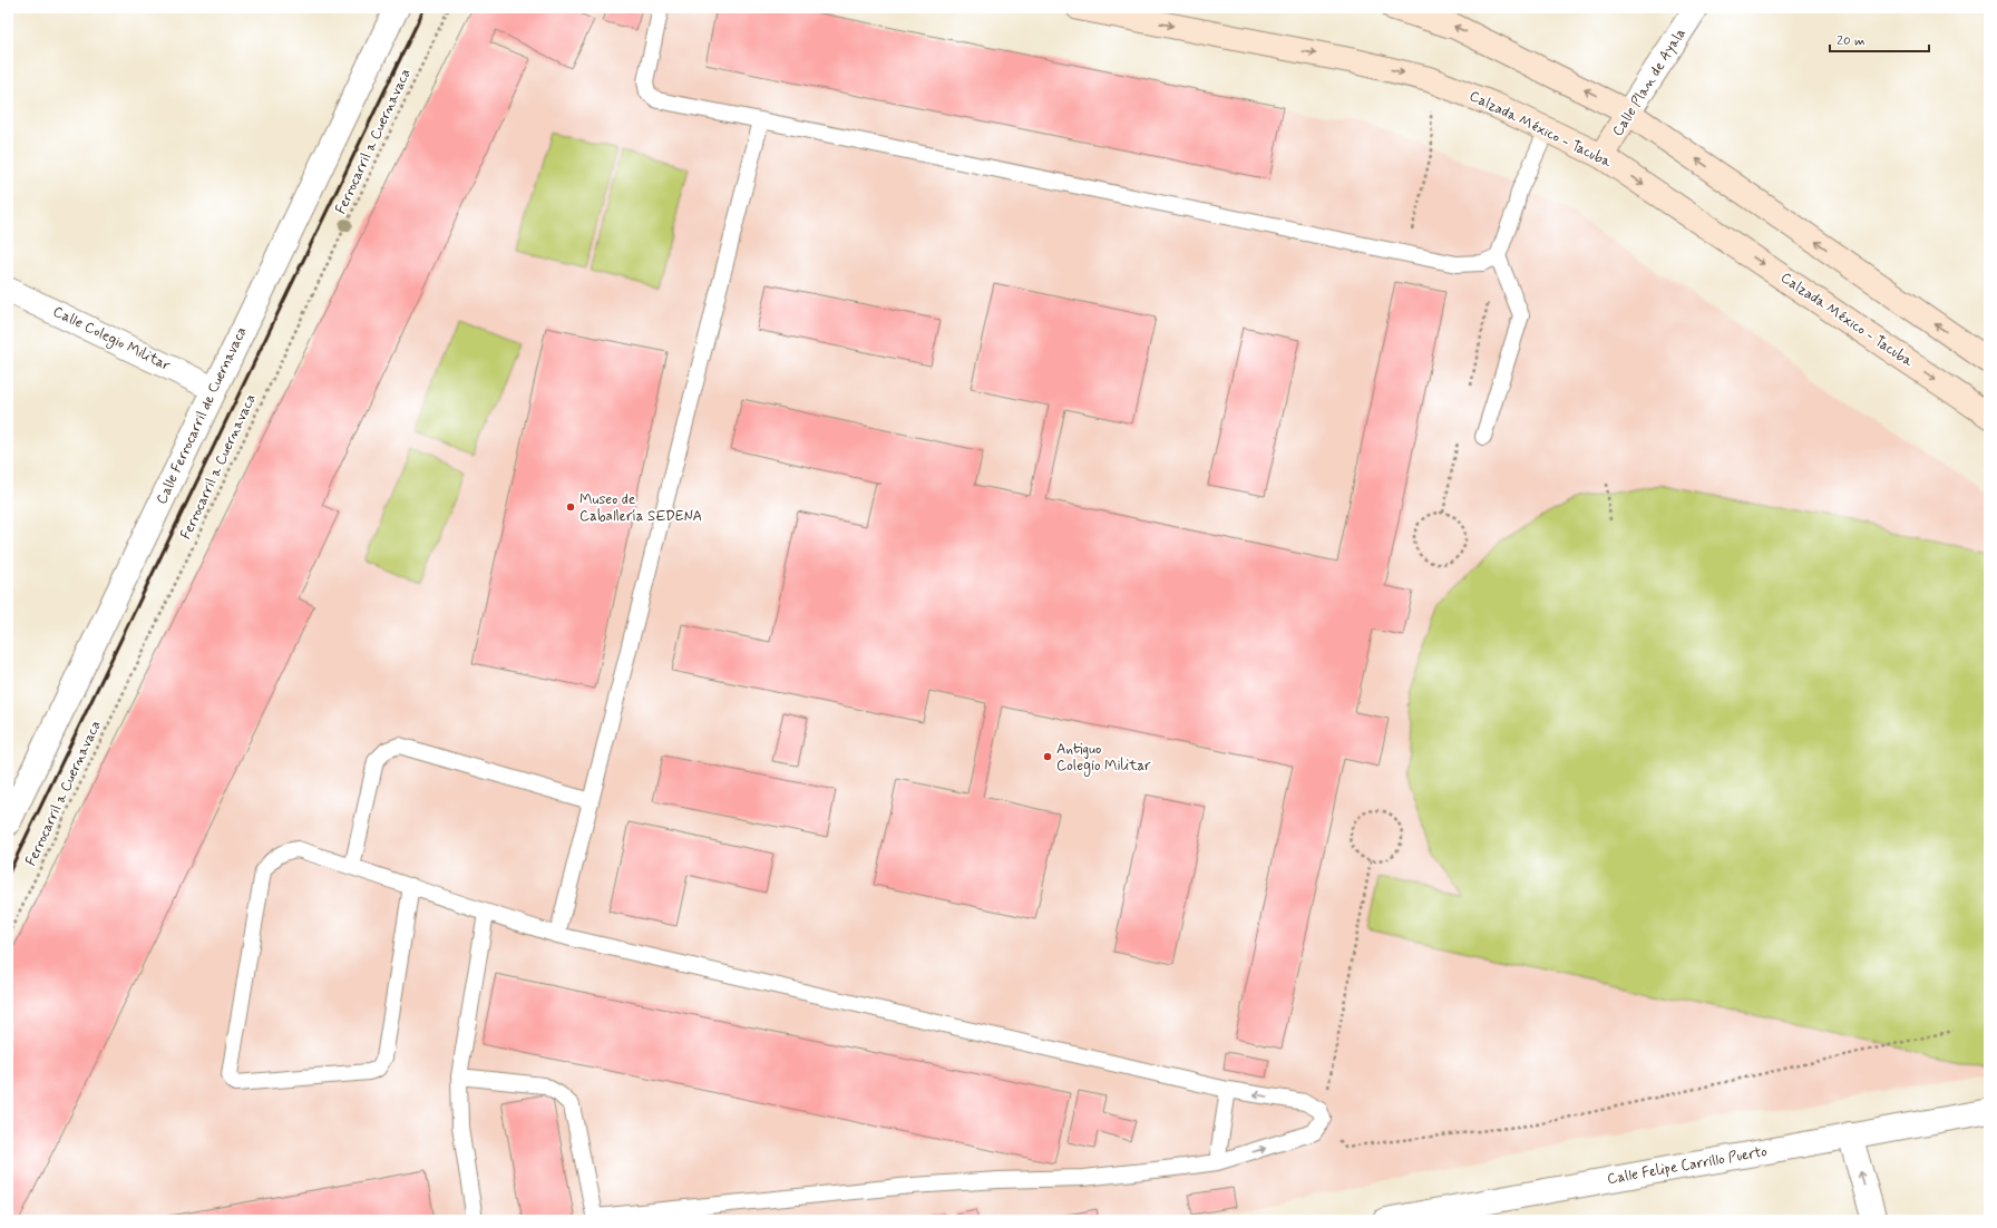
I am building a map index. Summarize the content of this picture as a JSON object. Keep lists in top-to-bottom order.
{
  "streets": {
    "main road": ["Calle Plan de Ayala", "Calzada México - Tacuba"],
    "street": ["Calle Colegio Militar", "Calle Ferrocarril de Cuernavaca", "Calle Felipe Carrillo Puerto"],
    "path": ["Ferrocarril a Cuernavaca"]
  },
  "crossings": [
    ["Calle Plan de Ayala", "Calzada México - Tacuba"],
    ["Calle Colegio Militar", "Calle Ferrocarril de Cuernavaca"]
  ],
  "places": ["Museo de Caballería SEDENA", "Antiguo Colegio Militar"],
  "scale_bar": "20 m"
}
